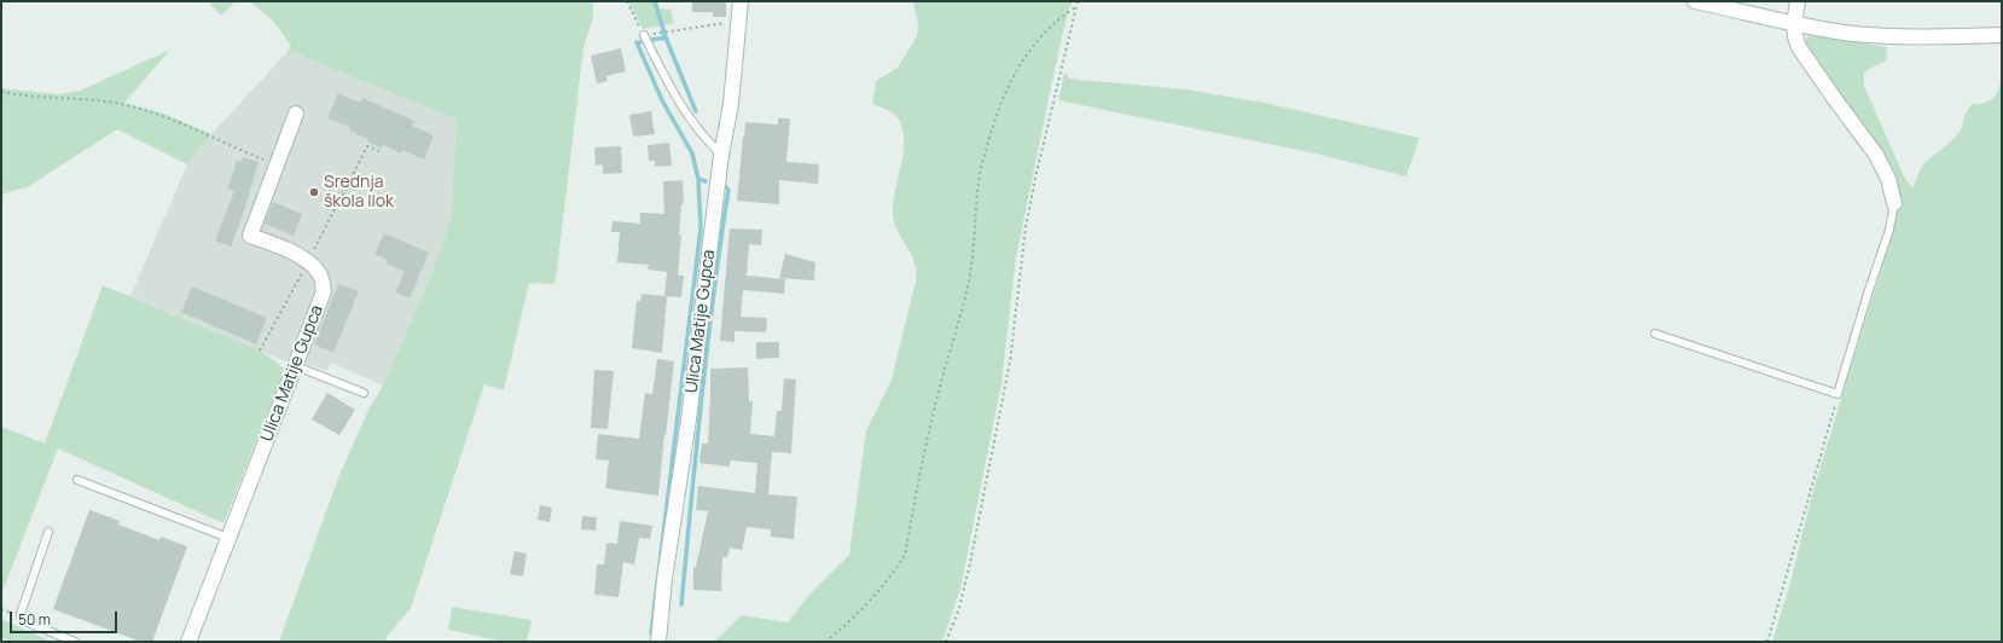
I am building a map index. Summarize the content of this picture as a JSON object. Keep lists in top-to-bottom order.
{
  "streets": {
    "street": ["Ulica Matije Gupca"]
  },
  "places": ["Srednja škola Ilok"],
  "scale_bar": "50 m"
}
